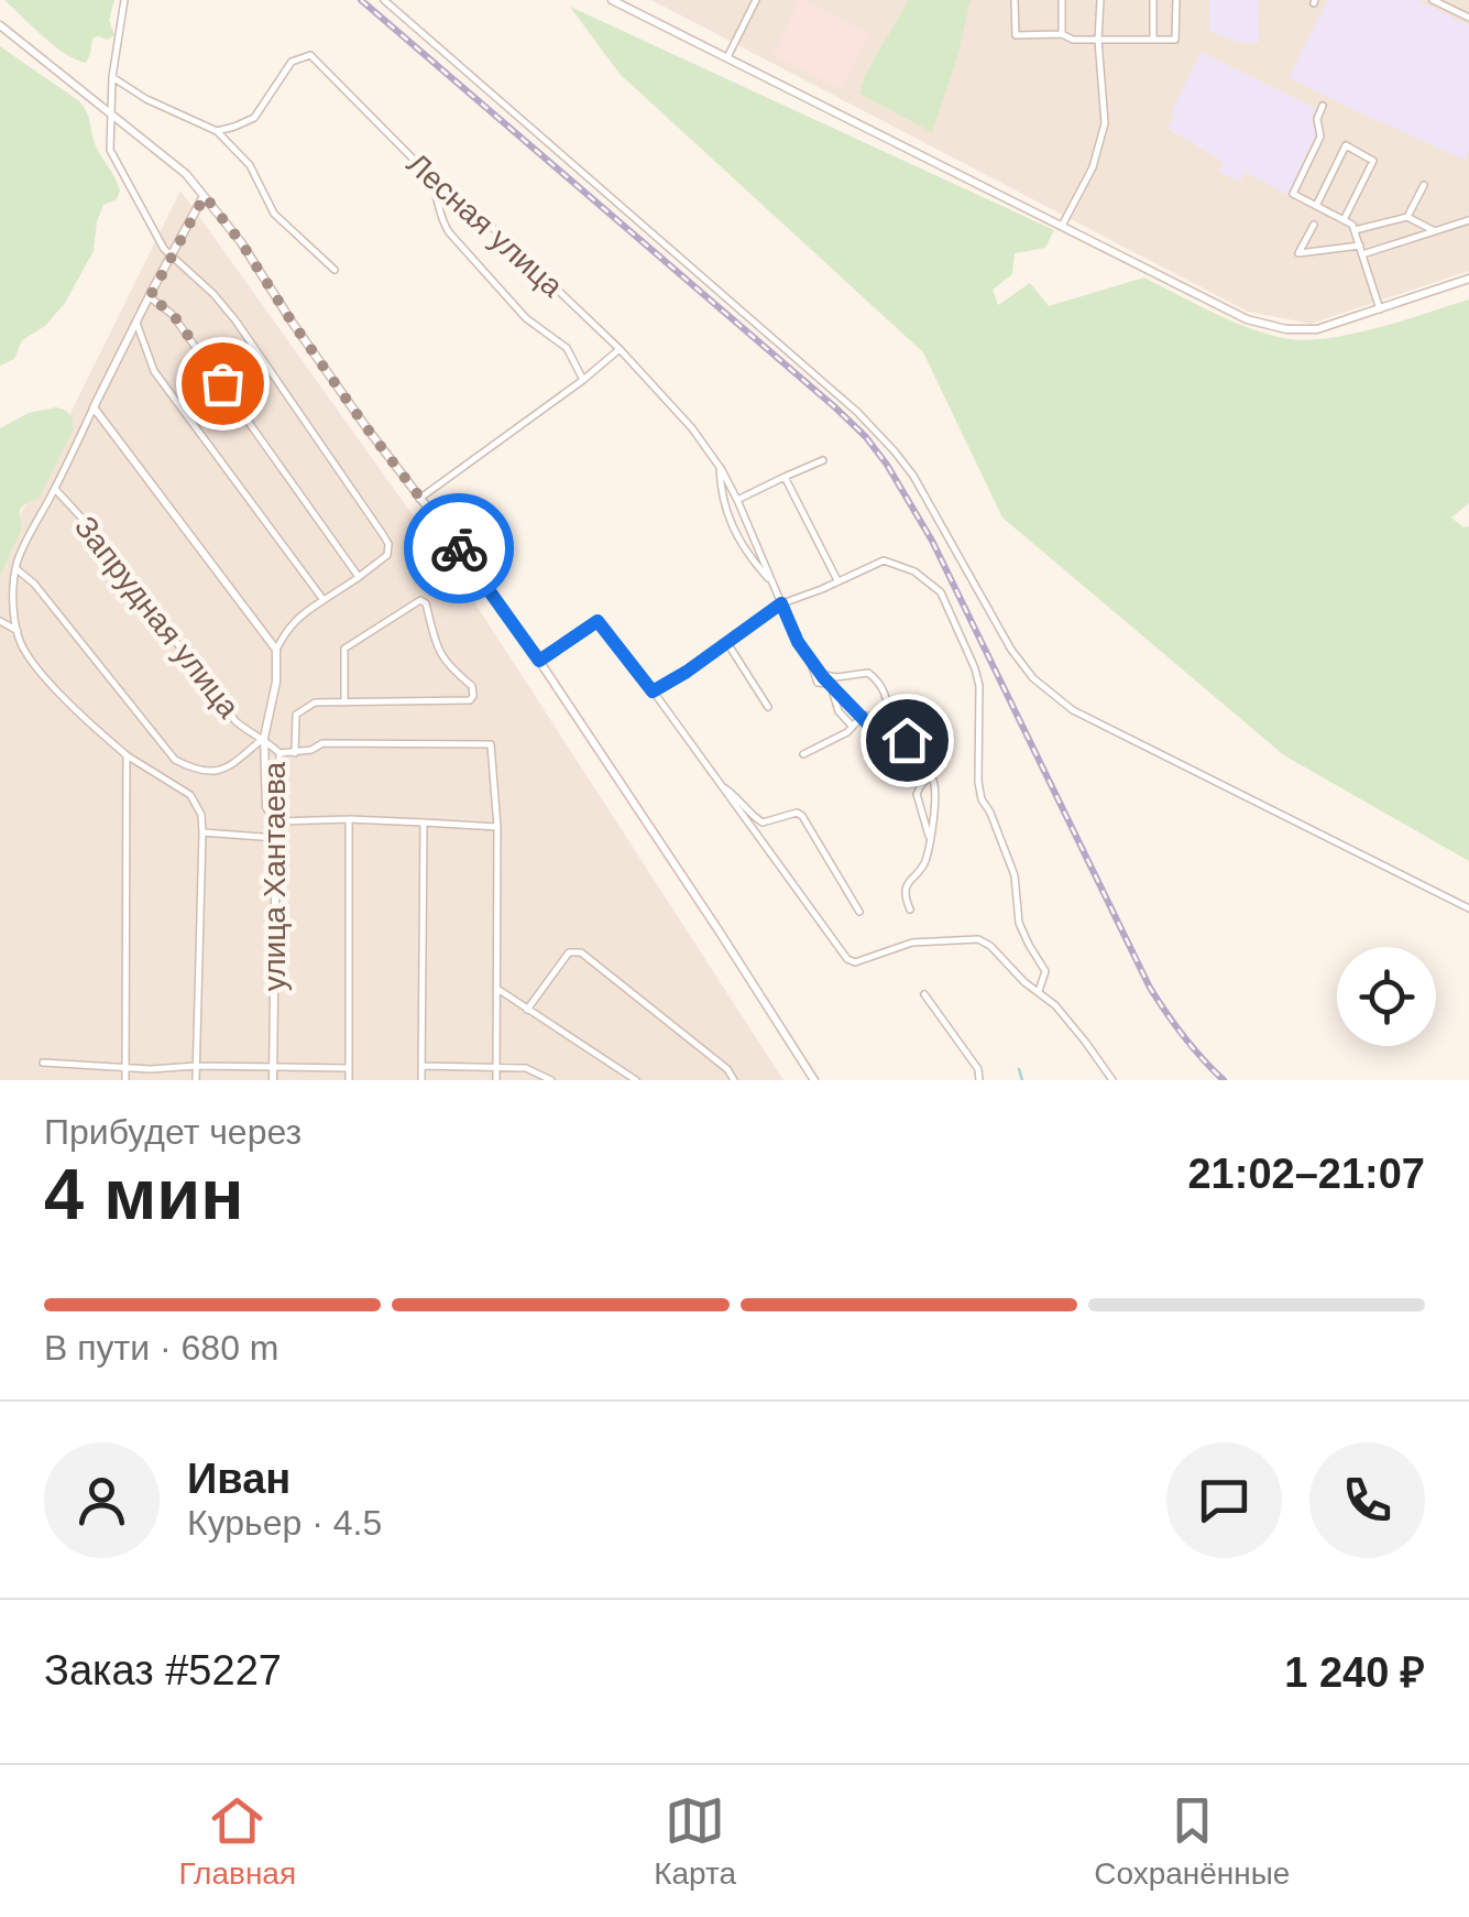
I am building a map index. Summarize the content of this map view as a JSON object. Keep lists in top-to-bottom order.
{
  "streets": {
    "street": ["Лесная улица", "Запрудная улица", "улица Хантаева"]
  },
  "crossings": [
    ["Запрудная улица", "улица Хантаева"]
  ],
  "page": {
    "heading": ["4 мин", "Прибудет через", "21:02–21:07"],
    "panel": [
      "Иван",
      "Курьер · 4.5",
      "Заказ #5227",
      "1 240 ₽"
    ],
    "bar": "В пути · 680 m",
    "tabs": ["Главная", "Карта", "Сохранённые"]
  }
}
